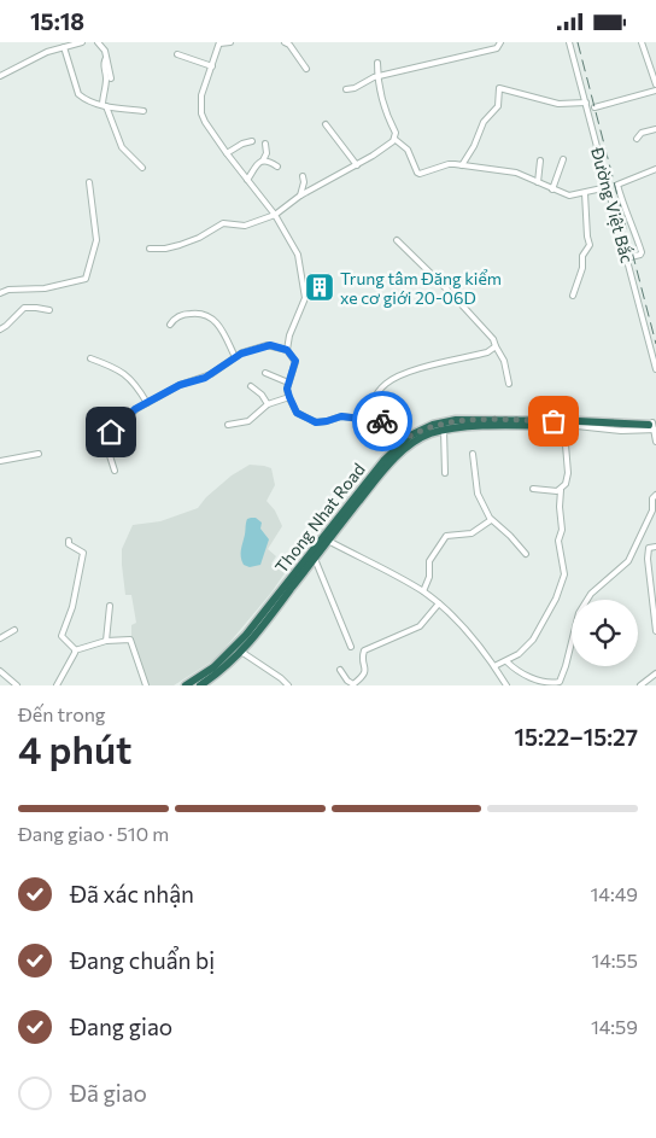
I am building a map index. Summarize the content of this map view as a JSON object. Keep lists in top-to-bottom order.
{
  "streets": {
    "highway": ["Thong Nhat Road"],
    "street": ["Đường Việt Bắc"]
  },
  "places": {
    "building": ["Trung tâm Đăng kiểm xe cơ giới 20-06D"]
  },
  "page": {
    "status": "15:18",
    "heading": ["4 phút", "Đến trong", "15:22–15:27"],
    "bar": "Đang giao · 510 m",
    "list": [
      ["Đã xác nhận", "14:49"],
      ["Đang chuẩn bị", "14:55"],
      ["Đang giao", "14:59"],
      "Đã giao"
    ]
  }
}
